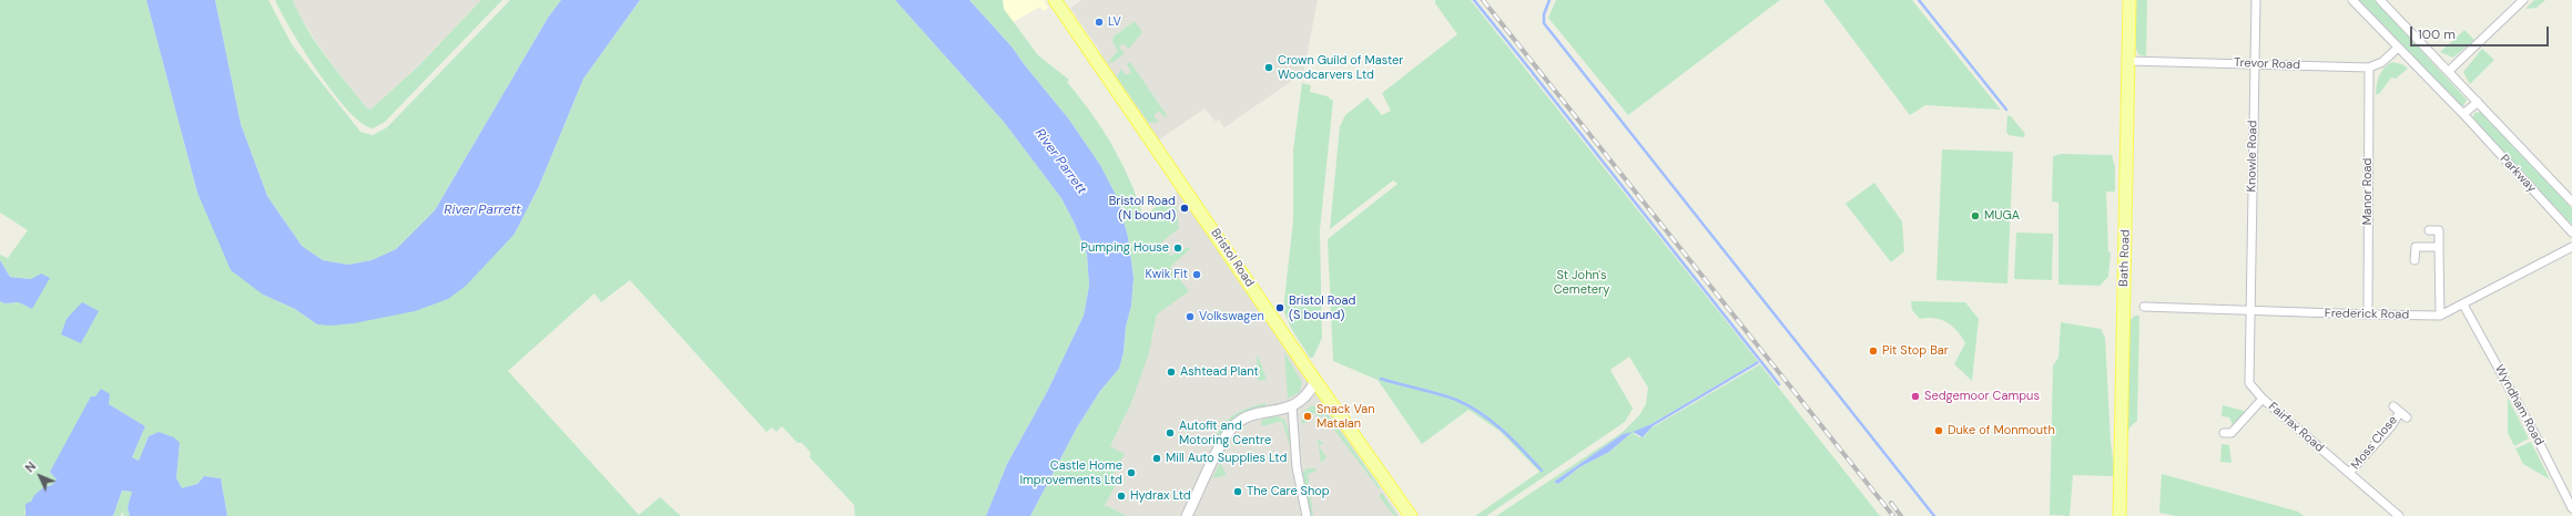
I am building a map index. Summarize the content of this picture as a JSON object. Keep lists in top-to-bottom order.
{
  "streets": {
    "main road": ["Bristol Road", "Bath Road"],
    "street": [
      "Trevor Road",
      "Knowle Road",
      "Parkway",
      "Manor Road",
      "Frederick Road",
      "Wyndham Road",
      "Fairfax Road",
      "Moss Close"
    ]
  },
  "crossings": [
    ["Trevor Road", "Knowle Road"],
    ["Trevor Road", "Manor Road"],
    ["Trevor Road", "Bath Road"],
    ["Knowle Road", "Frederick Road"],
    ["Knowle Road", "Fairfax Road"],
    ["Manor Road", "Frederick Road"],
    ["Frederick Road", "Wyndham Road"],
    ["Frederick Road", "Fairfax Road"],
    ["Fairfax Road", "Moss Close"]
  ],
  "water": ["River Parrett"],
  "parks": ["St John's Cemetery"],
  "places": [
    "LV",
    "Crown Guild of Master Woodcarvers Ltd",
    "Bristol Road (N bound)",
    "MUGA",
    "Pumping House",
    "Kwik Fit",
    "Bristol Road (S bound)",
    "Volkswagen",
    "Pit Stop Bar",
    "Ashtead Plant",
    "Sedgemoor Campus",
    "Snack Van Matalan",
    "Duke of Monmouth",
    "Autofit and Motoring Centre",
    "Mill Auto Supplies Ltd",
    "Castle Home Improvements Ltd",
    "The Care Shop",
    "Hydrax Ltd"
  ],
  "scale_bar": "100 m",
  "north": "top left"
}
